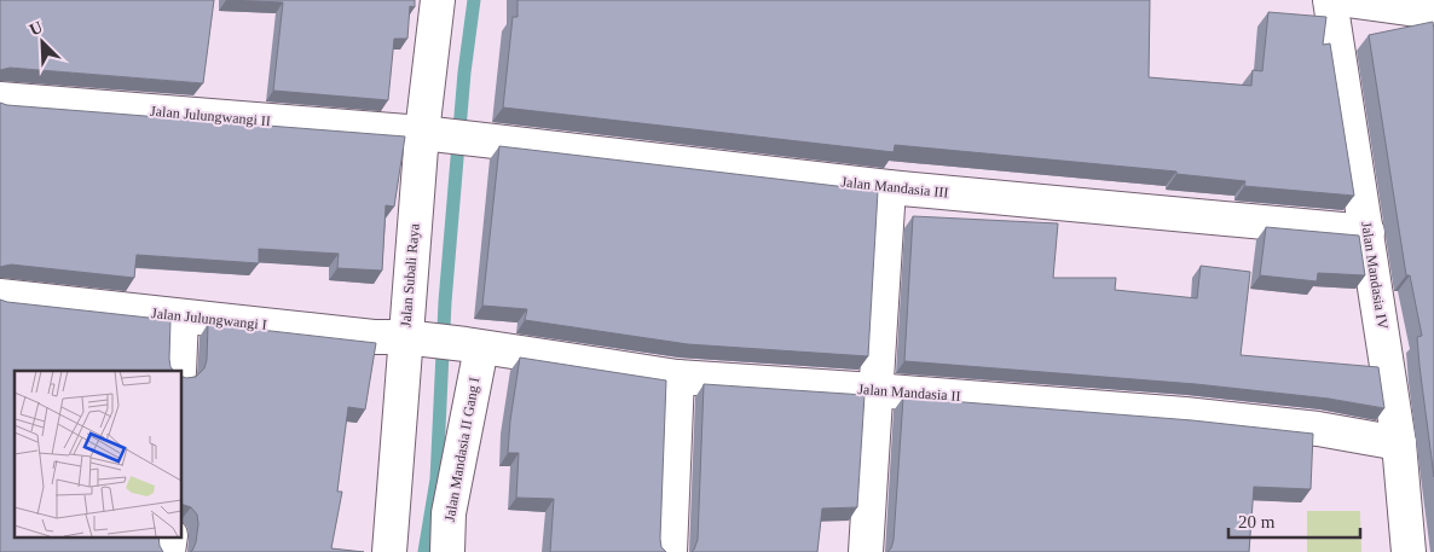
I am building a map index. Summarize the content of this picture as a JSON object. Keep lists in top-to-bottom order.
{
  "streets": {
    "street": [
      "Jalan Julungwangi II",
      "Jalan Mandasia III",
      "Jalan Subali Raya",
      "Jalan Mandasia IV",
      "Jalan Julungwangi I",
      "Jalan Mandasia II",
      "Jalan Mandasia II Gang I"
    ]
  },
  "crossings": [
    ["Jalan Julungwangi II", "Jalan Mandasia III"],
    ["Jalan Julungwangi II", "Jalan Subali Raya"],
    ["Jalan Mandasia III", "Jalan Subali Raya"],
    ["Jalan Mandasia III", "Jalan Mandasia IV"],
    ["Jalan Subali Raya", "Jalan Julungwangi I"],
    ["Jalan Subali Raya", "Jalan Mandasia II"],
    ["Jalan Mandasia IV", "Jalan Mandasia II"],
    ["Jalan Julungwangi I", "Jalan Mandasia II"],
    ["Jalan Mandasia II", "Jalan Mandasia II Gang I"]
  ],
  "scale_bar": "20 m",
  "north": "top left"
}
